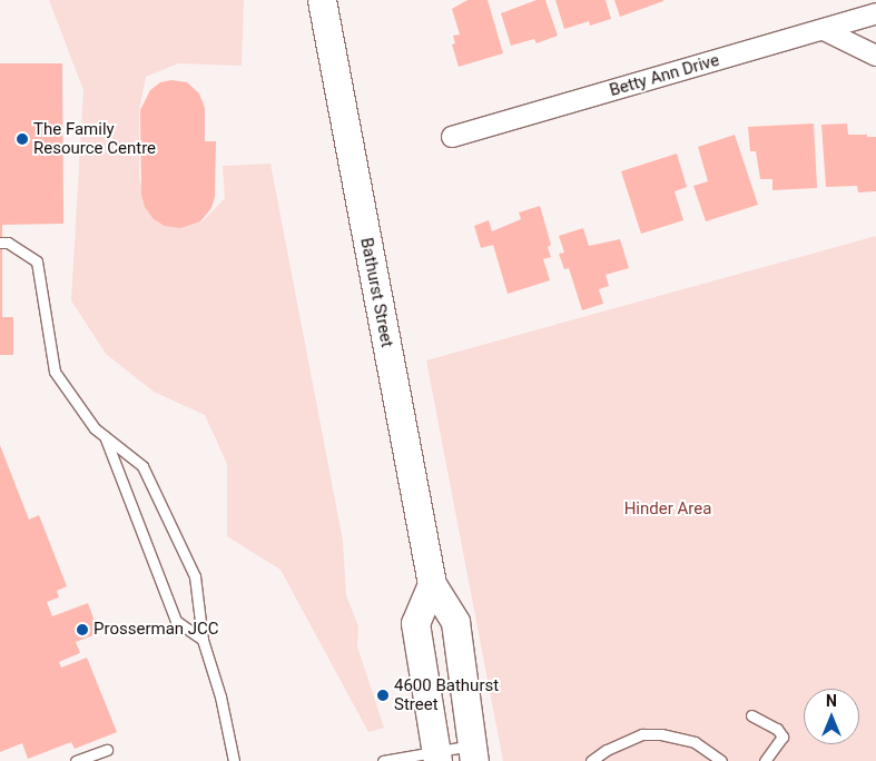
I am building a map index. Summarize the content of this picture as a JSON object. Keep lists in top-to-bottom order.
{
  "streets": {
    "main road": ["Bathurst Street"],
    "street": ["Betty Ann Drive"]
  },
  "parks": ["Hinder Area"],
  "places": ["The Family Resource Centre", "Prosserman JCC", "4600 Bathurst Street"],
  "north": "top"
}
